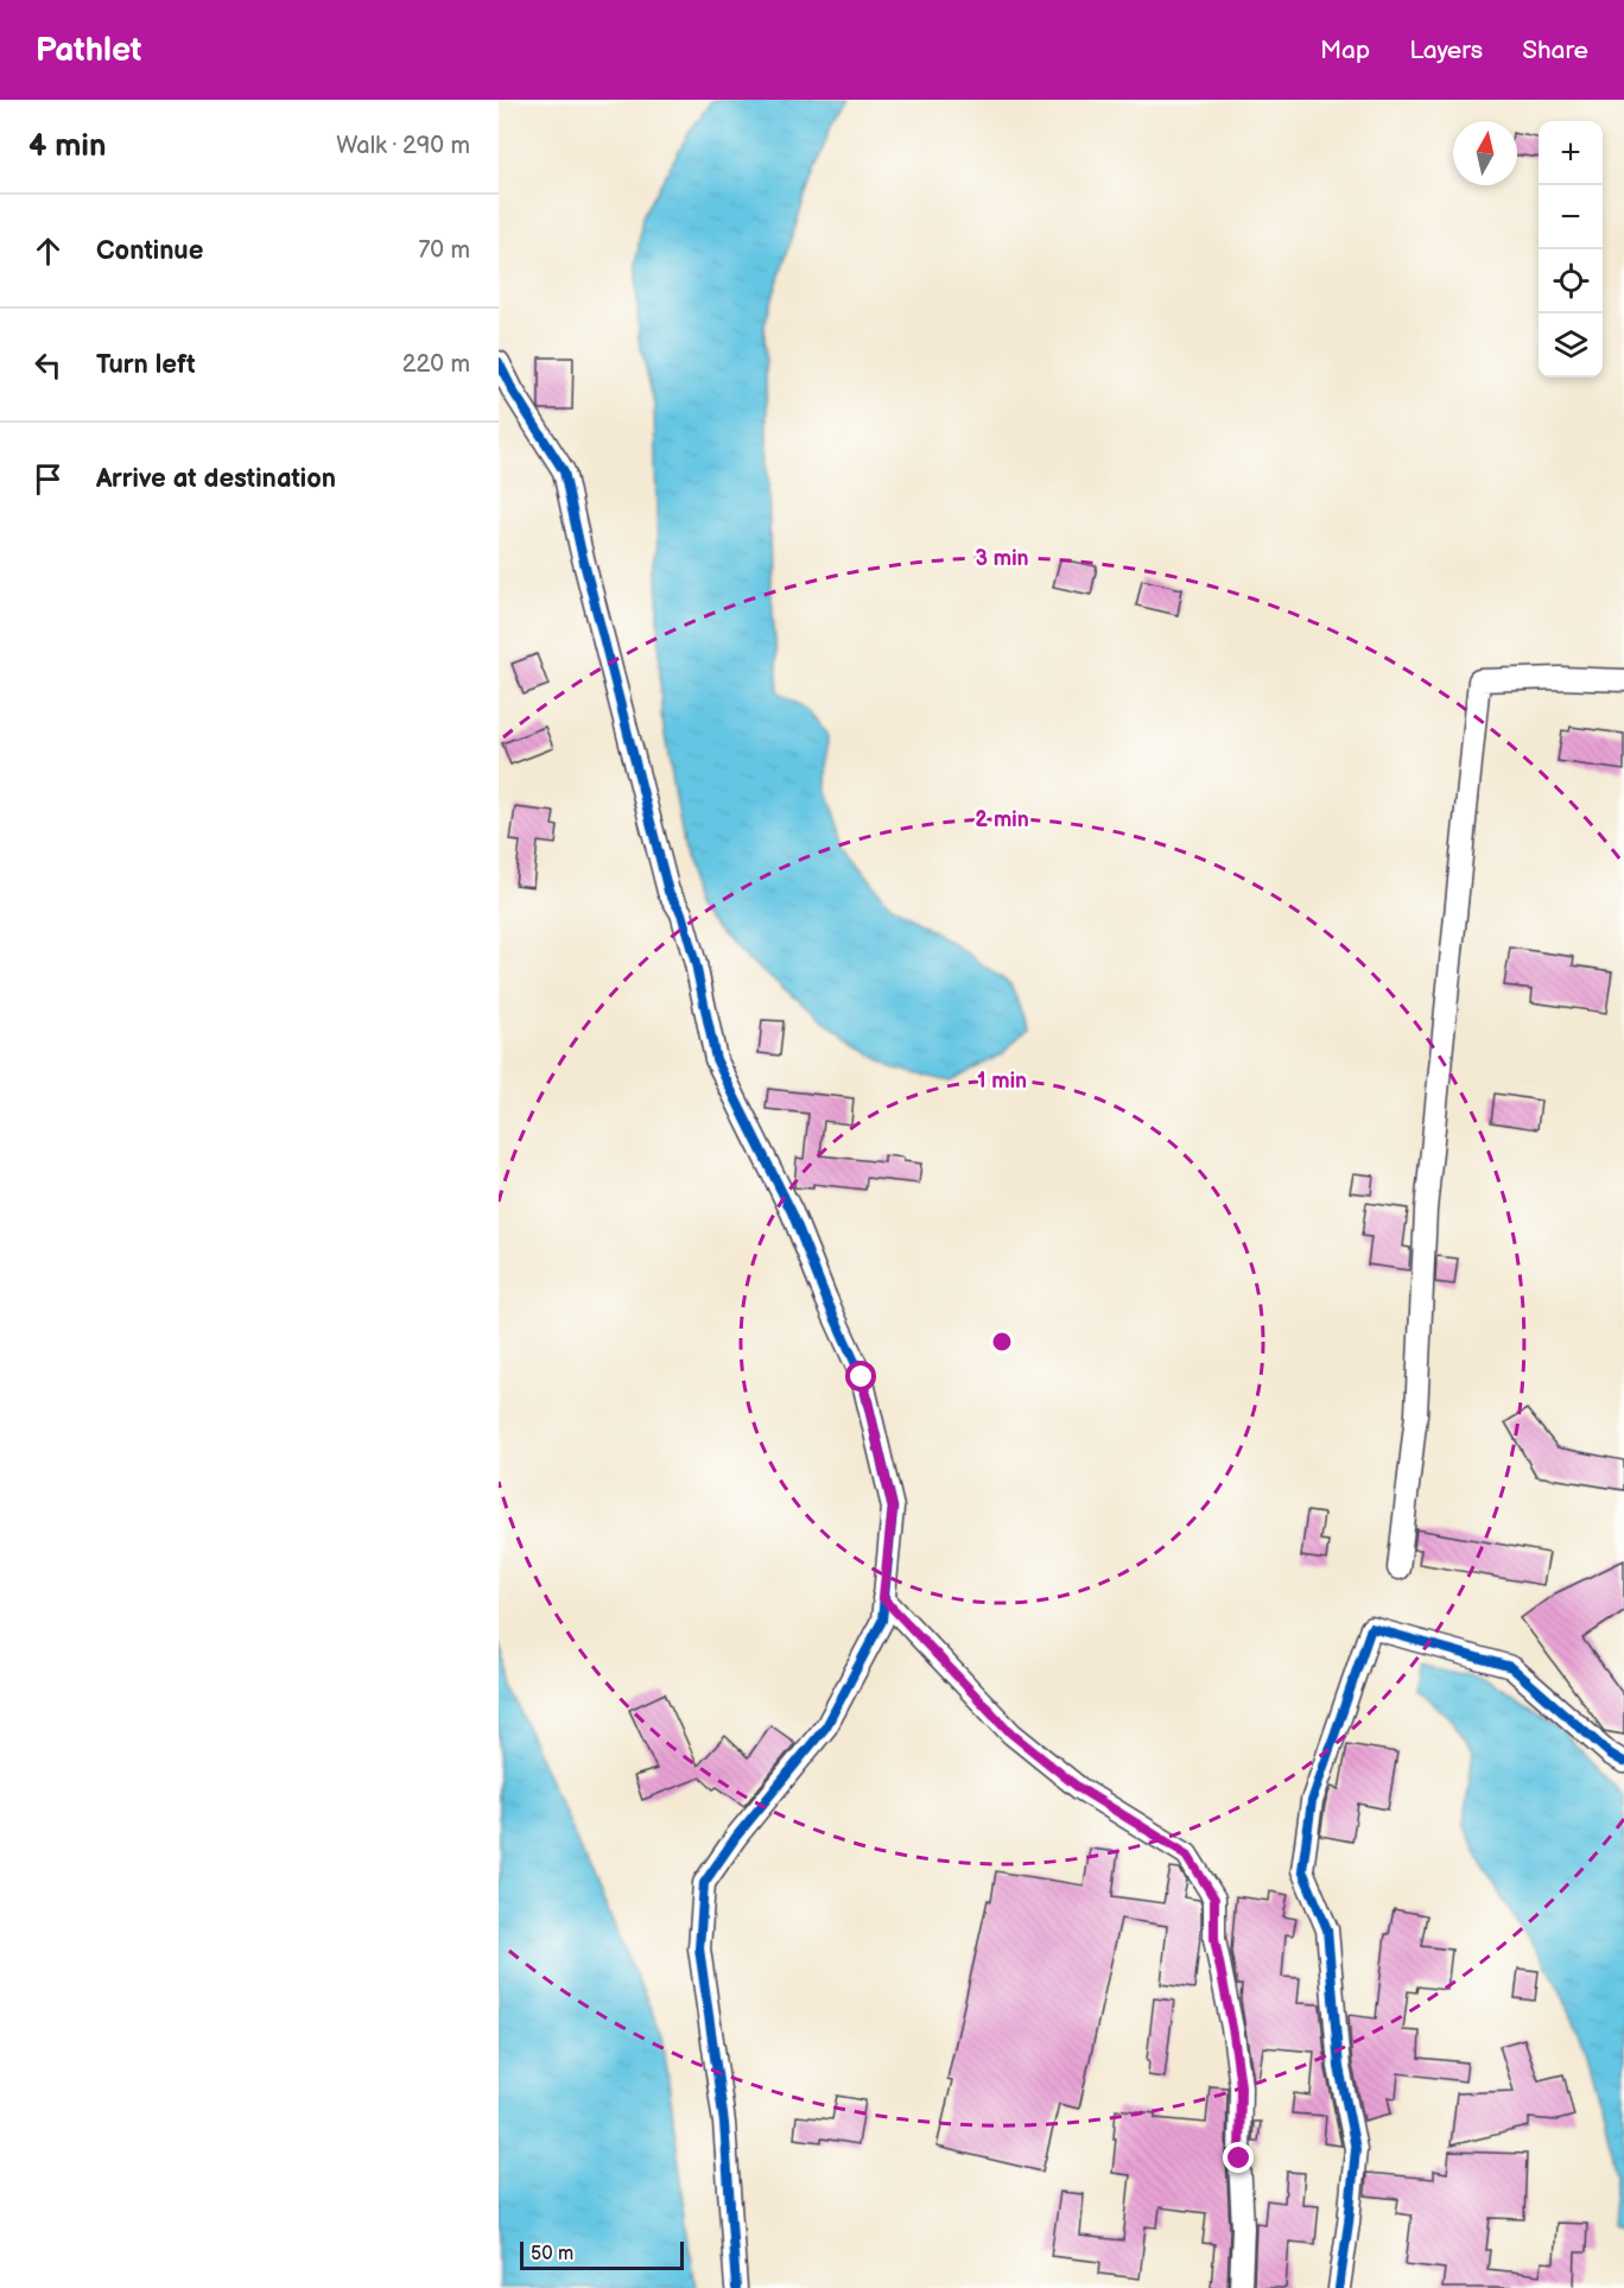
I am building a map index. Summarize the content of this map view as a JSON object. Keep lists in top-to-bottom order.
{
  "scale_bar": "50 m",
  "north": "top",
  "page": {
    "header": "Pathlet",
    "nav": ["Map", "Layers", "Share"],
    "heading": ["4 min", "Walk · 290 m"],
    "map_buttons": ["+", "−"],
    "list": [
      ["Continue", "70 m"],
      ["Turn left", "220 m"],
      "Arrive at destination"
    ],
    "scale": "50 m"
  },
  "rings": ["3 min", "2 min", "1 min"]
}
